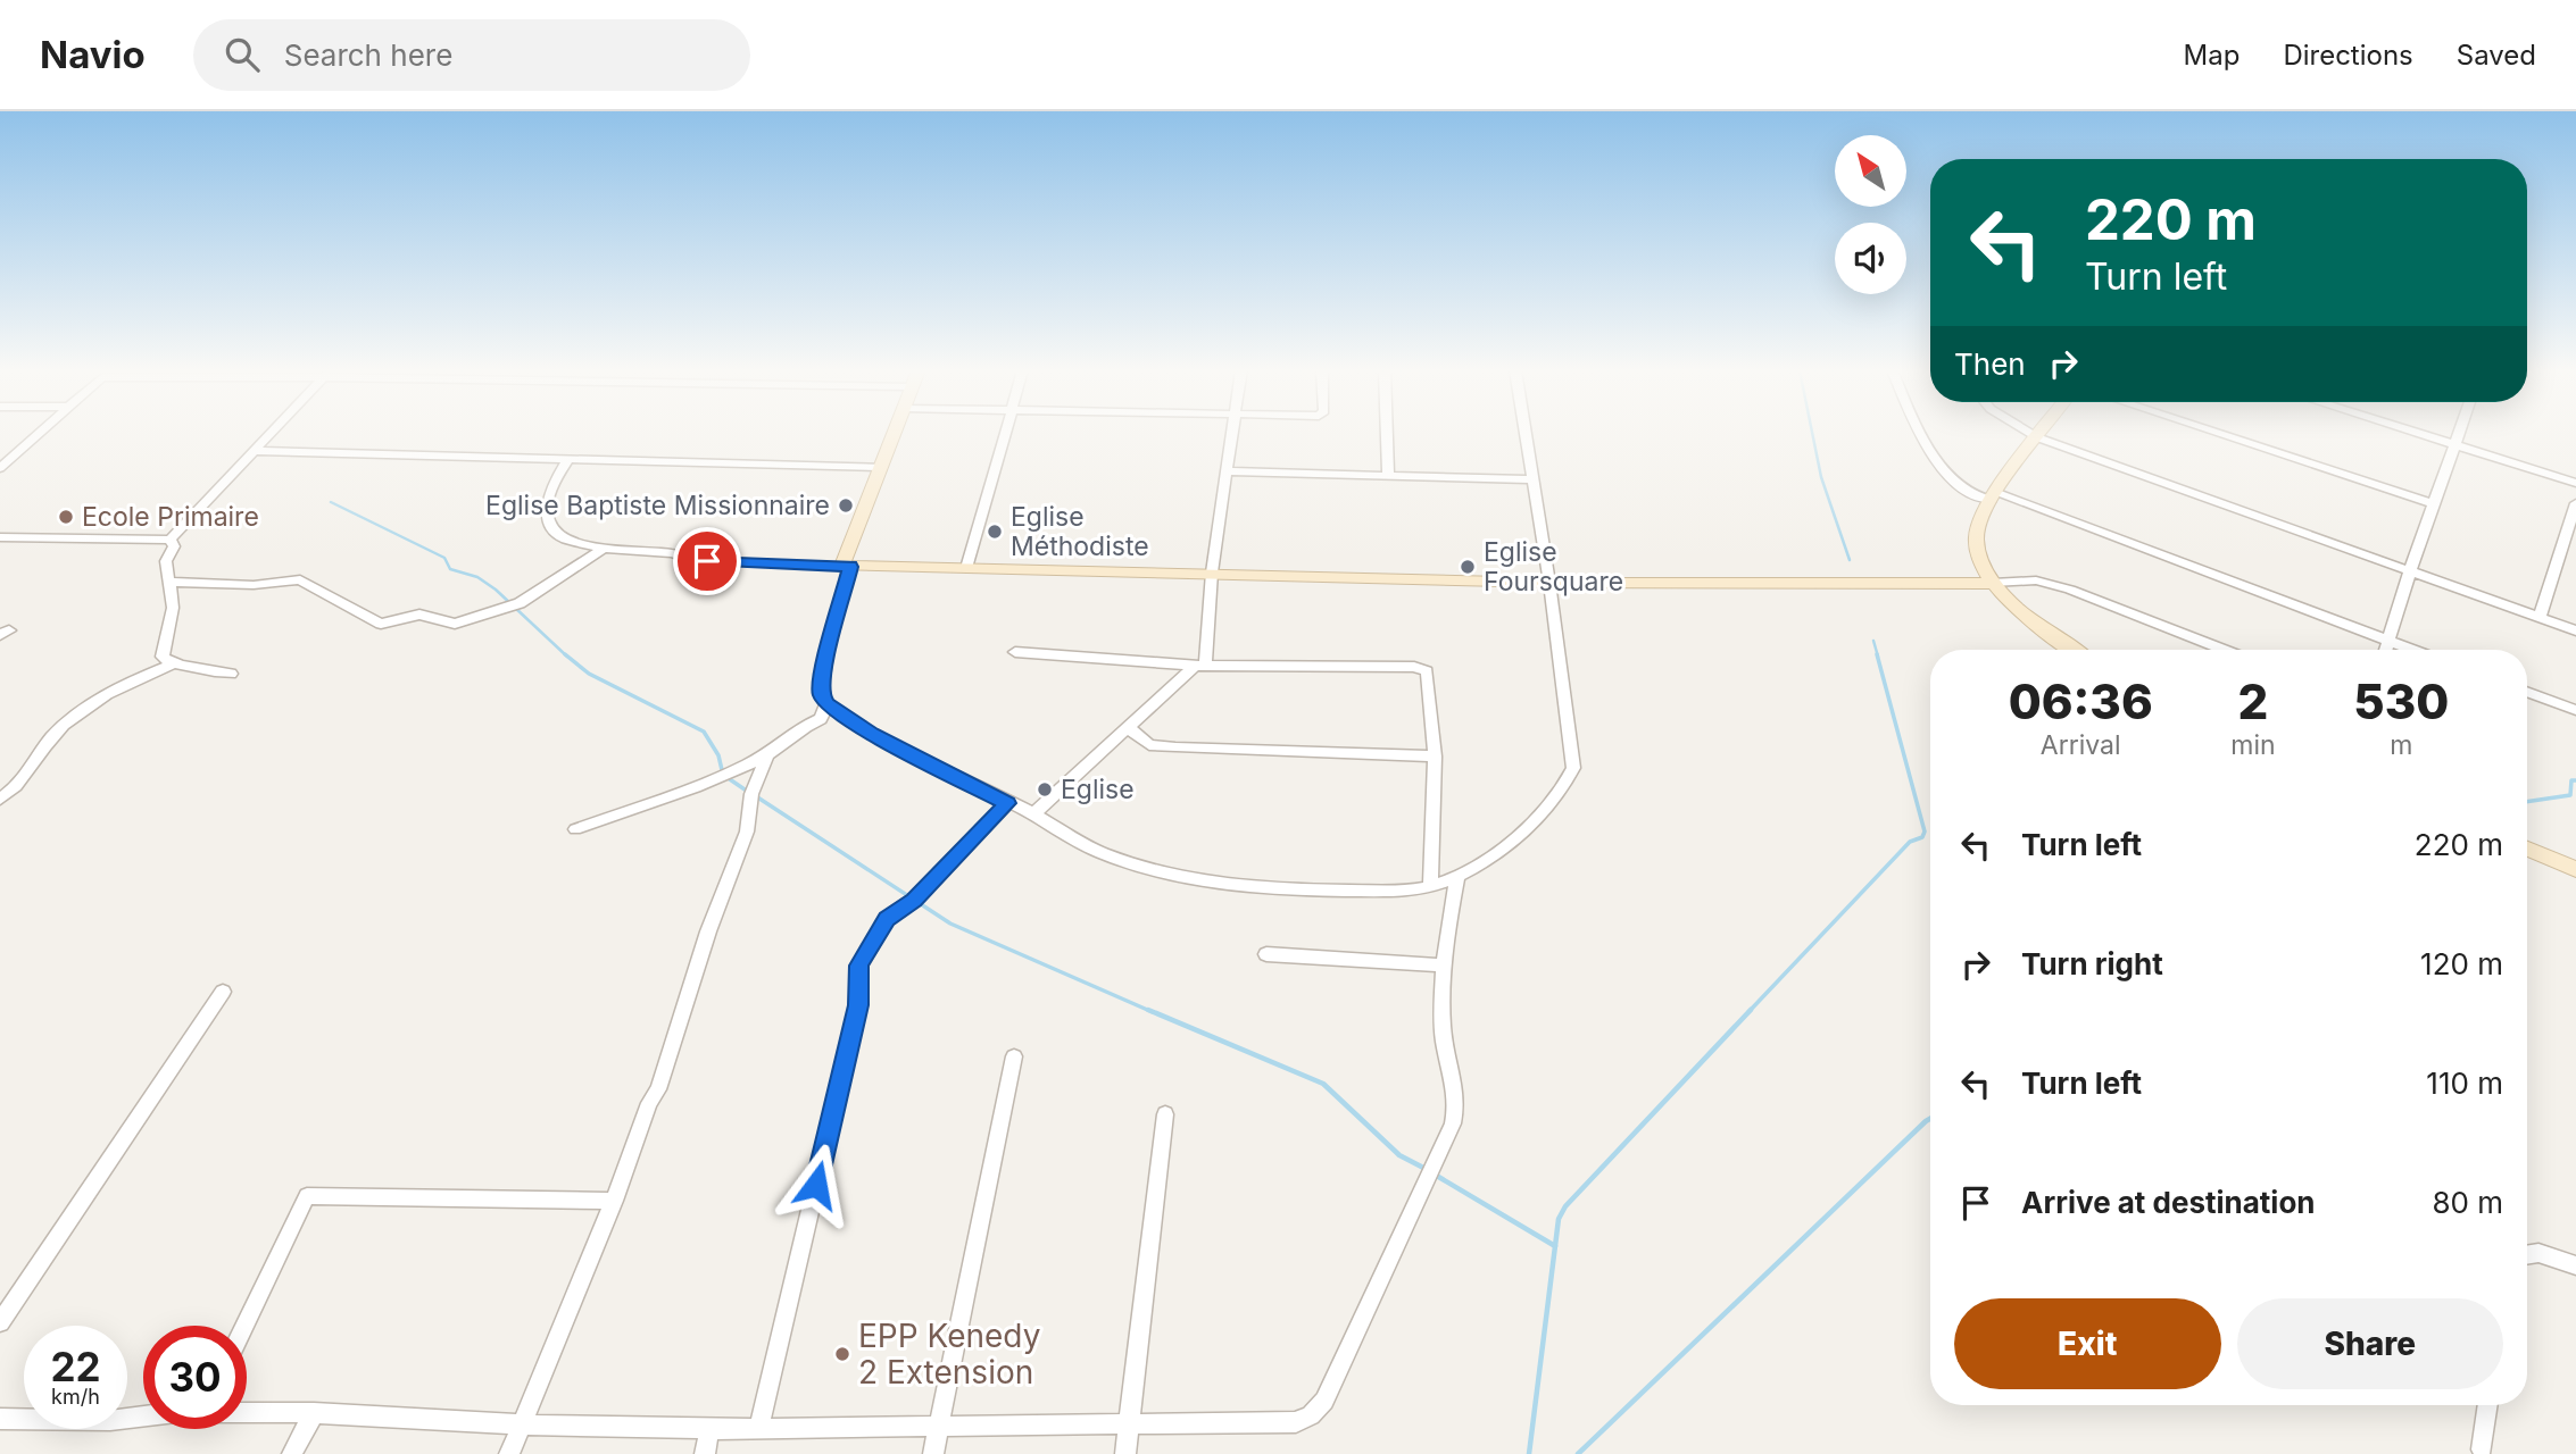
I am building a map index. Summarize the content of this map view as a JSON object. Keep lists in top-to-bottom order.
{
  "places": [
    "Eglise Baptiste Missionnaire",
    "Ecole Primaire",
    "Eglise Méthodiste",
    "Eglise Foursquare",
    "Eglise",
    "EPP Kenedy 2 Extension"
  ],
  "north": "top left",
  "page": {
    "header": "Navio",
    "search": "Search here",
    "nav": ["Map", "Directions", "Saved"],
    "turn": ["220 m", "Turn left"],
    "then": "Then",
    "eta": [
      "06:36",
      "Arrival",
      "2",
      "min",
      "530",
      "m"
    ],
    "list": [
      {
        "name": "Turn left",
        "value": "220 m"
      },
      {
        "name": "Turn right",
        "value": "120 m"
      },
      {
        "name": "Turn left",
        "value": "110 m"
      },
      {
        "name": "Arrive at destination",
        "value": "80 m"
      }
    ],
    "buttons": ["Exit", "Share"],
    "speed": "22 km/h",
    "limit": "30"
  }
}
